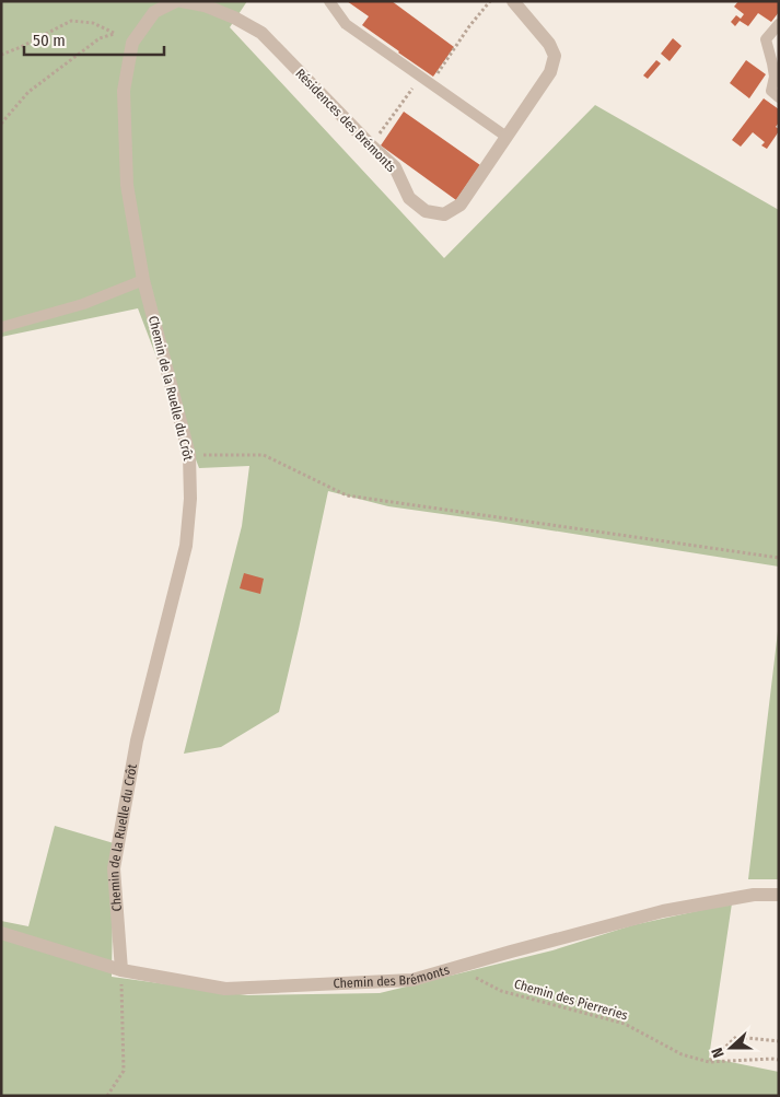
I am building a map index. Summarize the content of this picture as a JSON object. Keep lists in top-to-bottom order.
{
  "streets": {
    "street": ["Résidences des Brémonts", "Chemin de la Ruelle du Crôt", "Chemin des Brémonts"],
    "path": ["Chemin des Pierreries"]
  },
  "crossings": [
    ["Chemin de la Ruelle du Crôt", "Chemin des Brémonts"],
    ["Chemin des Brémonts", "Chemin des Pierreries"]
  ],
  "scale_bar": "50 m",
  "north": "left"
}
